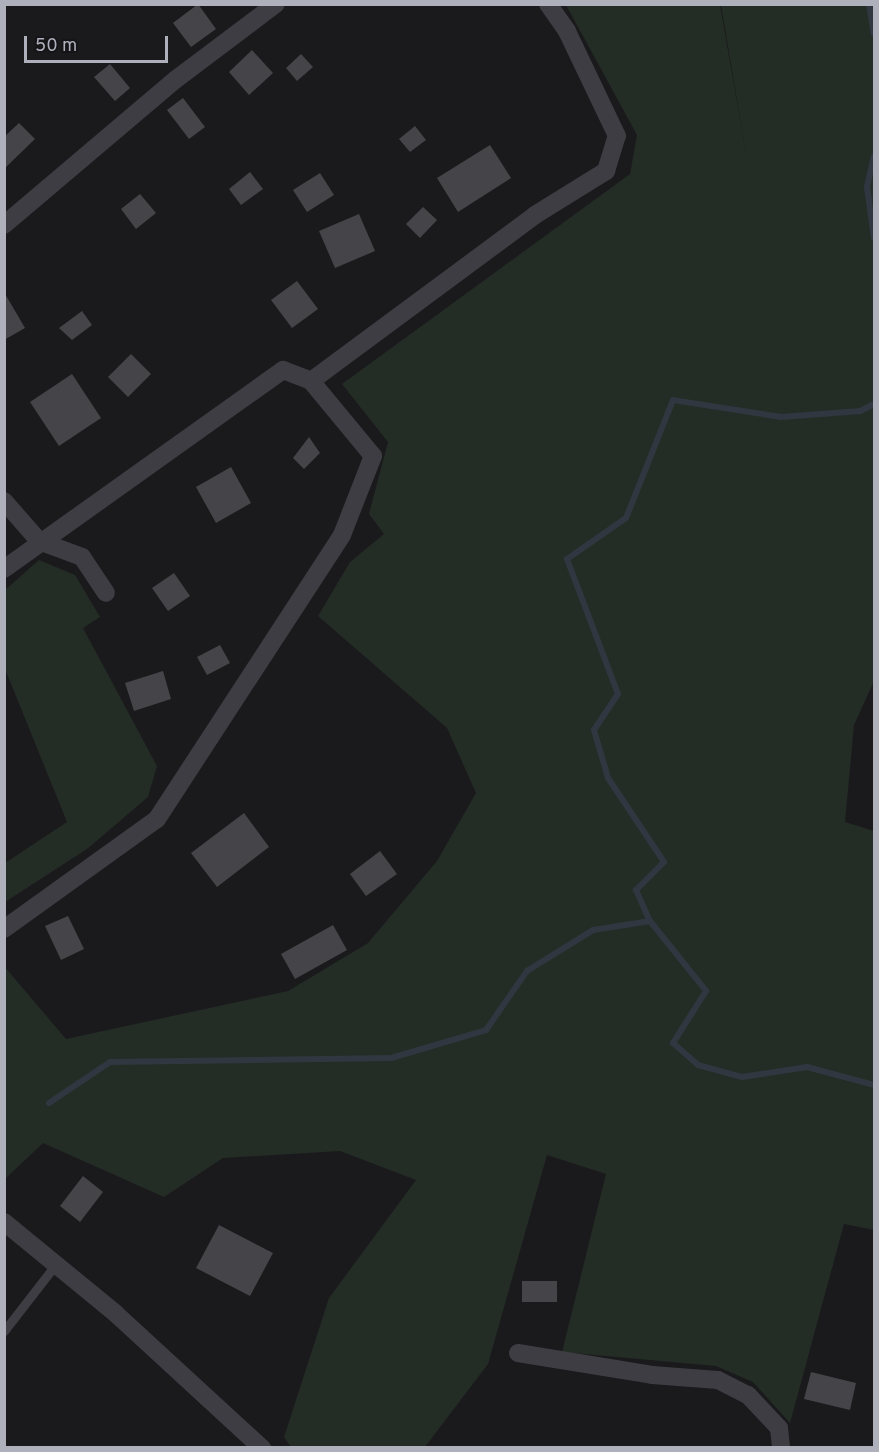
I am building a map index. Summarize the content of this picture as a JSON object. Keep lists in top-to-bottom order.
{
  "scale_bar": "50 m"
}
